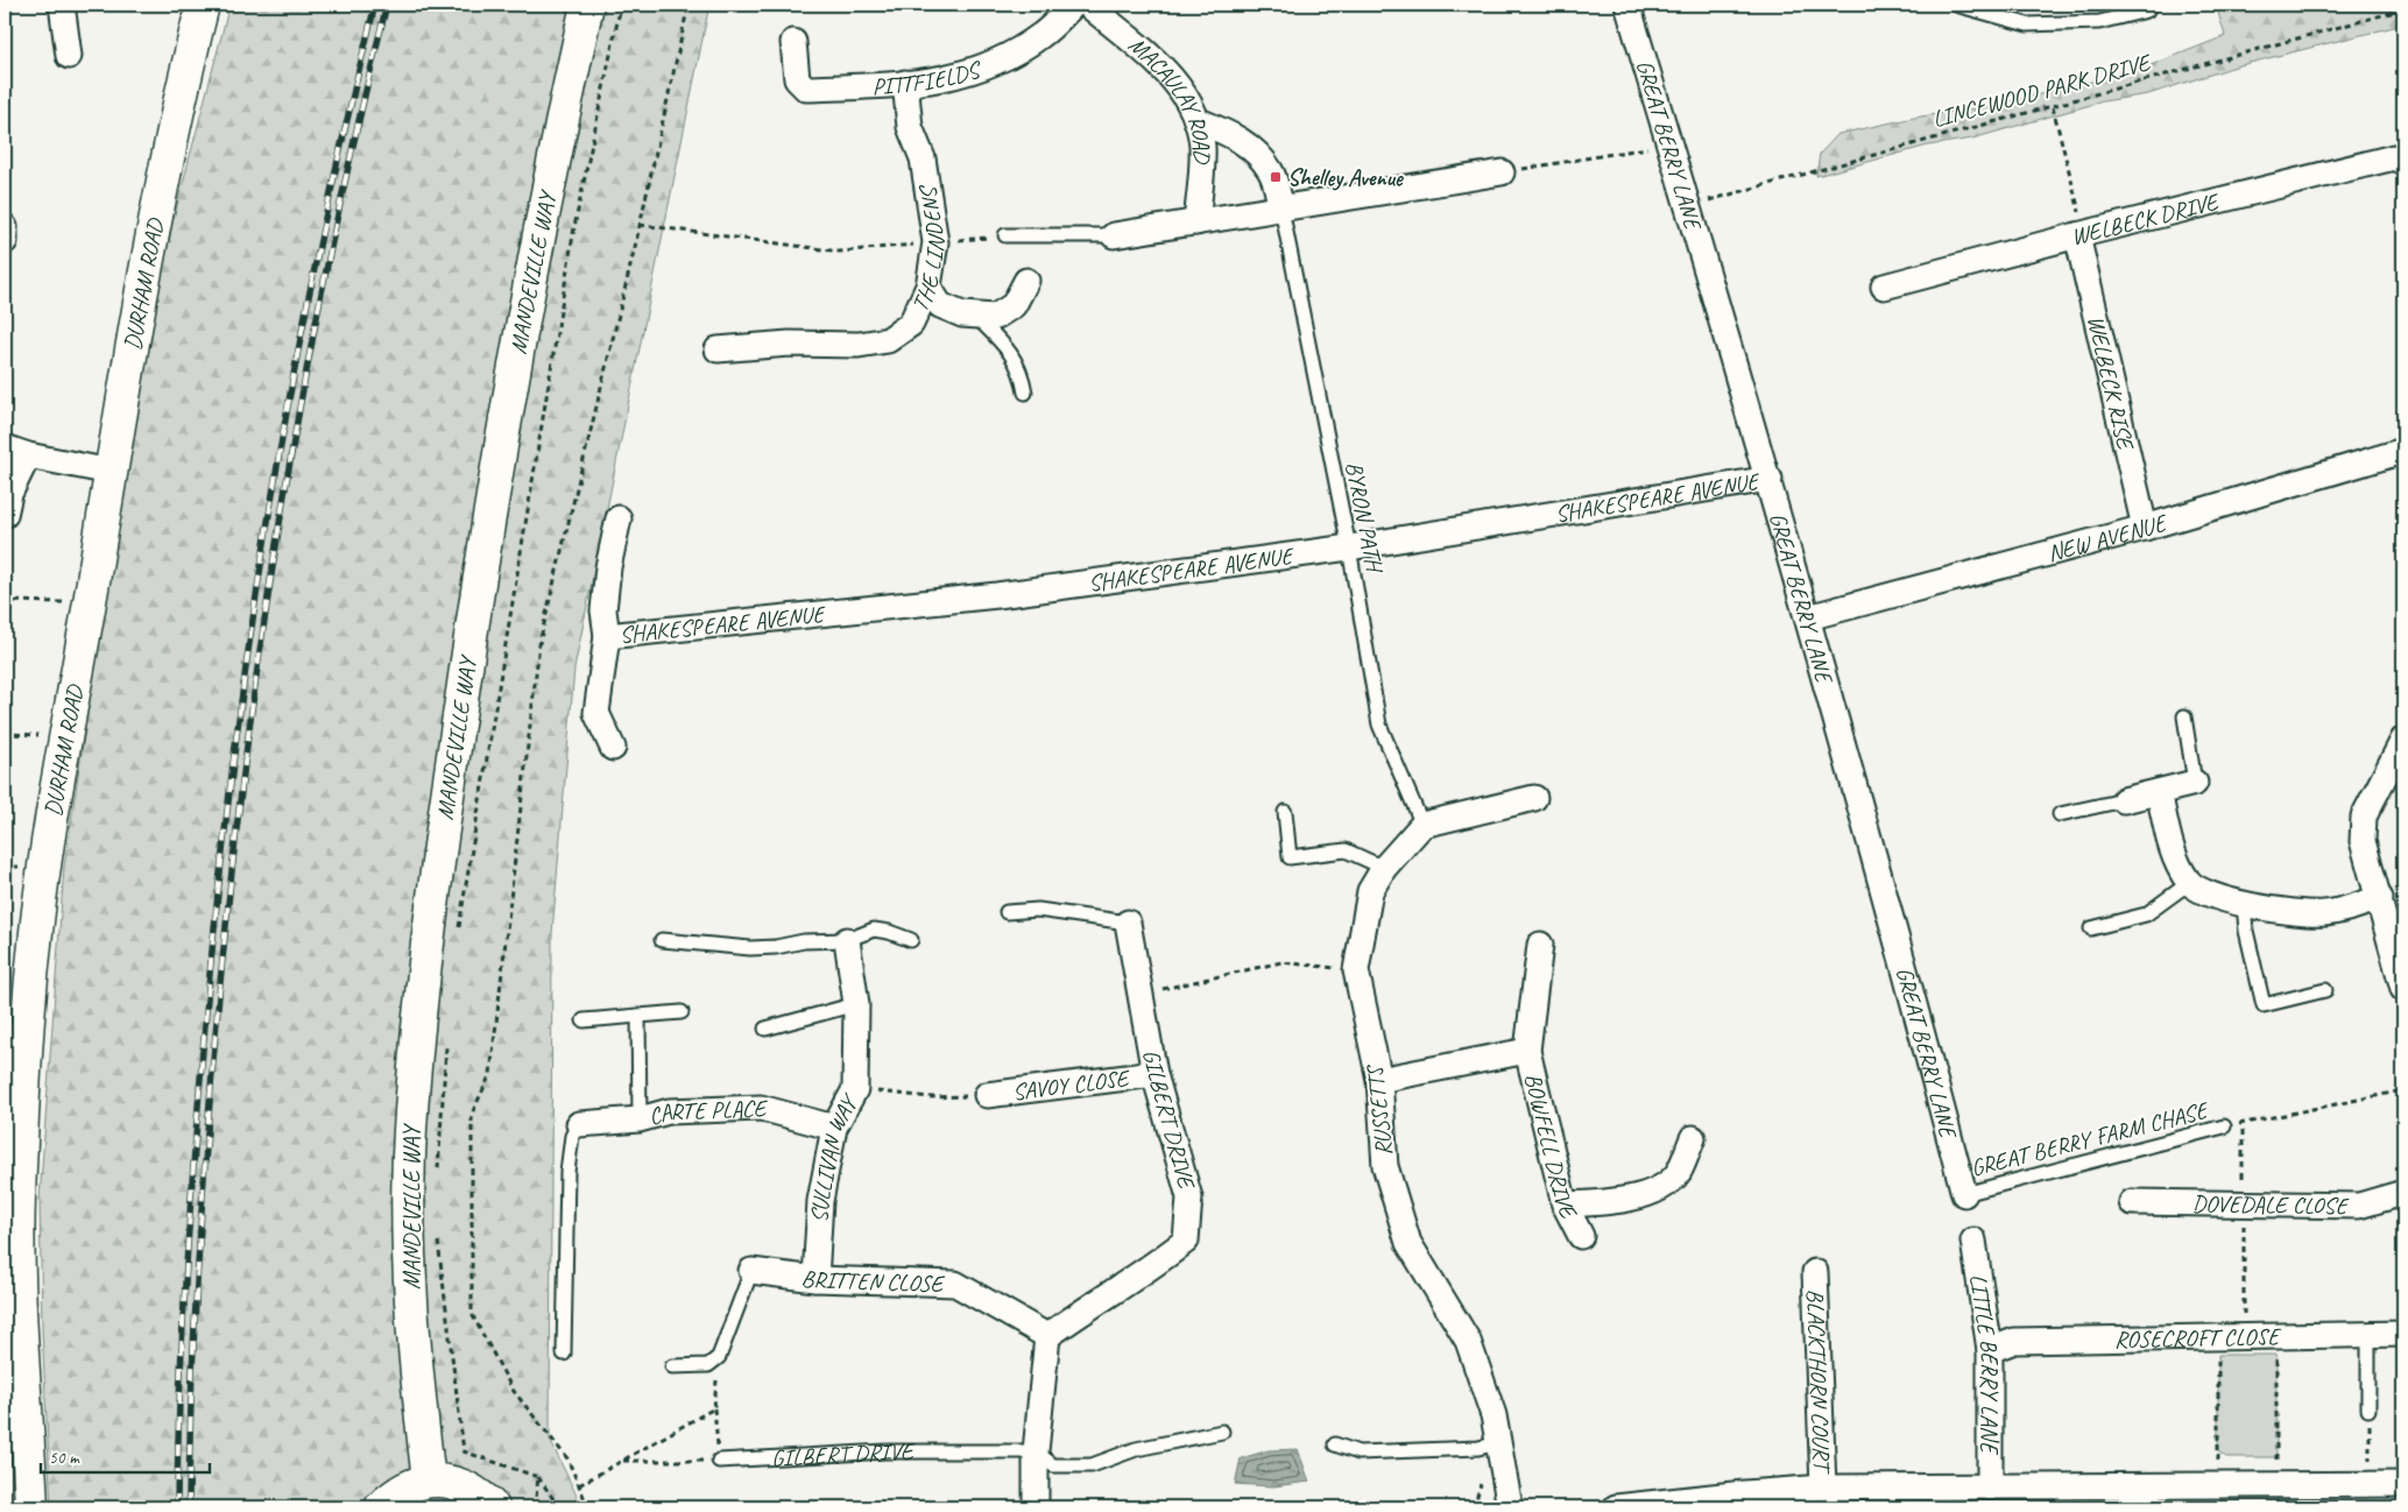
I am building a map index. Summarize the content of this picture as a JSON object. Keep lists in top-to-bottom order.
{
  "streets": {
    "main road": ["MANDEVILLE WAY", "DURHAM ROAD"],
    "street": [
      "PITTFIELDS",
      "MACAULAY ROAD",
      "GREAT BERRY LANE",
      "WELBECK DRIVE",
      "THE LINDENS",
      "WELBECK RISE",
      "SHAKESPEARE AVENUE",
      "NEW AVENUE",
      "SAVOY CLOSE",
      "RUSSETTS",
      "CARTE PLACE",
      "GILBERT DRIVE",
      "BOWFELL DRIVE",
      "SULLIVAN WAY",
      "DOVEDALE CLOSE",
      "BRITTEN CLOSE",
      "ROSECROFT CLOSE",
      "LITTLE BERRY LANE",
      "BLACKTHORN COURT"
    ],
    "lane": ["BYRON PATH", "GREAT BERRY FARM CHASE"],
    "path": ["LINCEWOOD PARK DRIVE"]
  },
  "crossings": [
    ["PITTFIELDS", "THE LINDENS"],
    ["LINCEWOOD PARK DRIVE", "GREAT BERRY LANE"],
    ["GREAT BERRY LANE", "SHAKESPEARE AVENUE"],
    ["GREAT BERRY LANE", "NEW AVENUE"],
    ["GREAT BERRY LANE", "GREAT BERRY FARM CHASE"],
    ["WELBECK DRIVE", "WELBECK RISE"],
    ["WELBECK RISE", "NEW AVENUE"],
    ["SHAKESPEARE AVENUE", "BYRON PATH"],
    ["BYRON PATH", "RUSSETTS"],
    ["SAVOY CLOSE", "GILBERT DRIVE"],
    ["RUSSETTS", "BOWFELL DRIVE"],
    ["CARTE PLACE", "SULLIVAN WAY"],
    ["GILBERT DRIVE", "BRITTEN CLOSE"],
    ["SULLIVAN WAY", "BRITTEN CLOSE"],
    ["ROSECROFT CLOSE", "LITTLE BERRY LANE"]
  ],
  "places": {
    "transit": ["Shelley Avenue"]
  },
  "scale_bar": "50 m"
}
